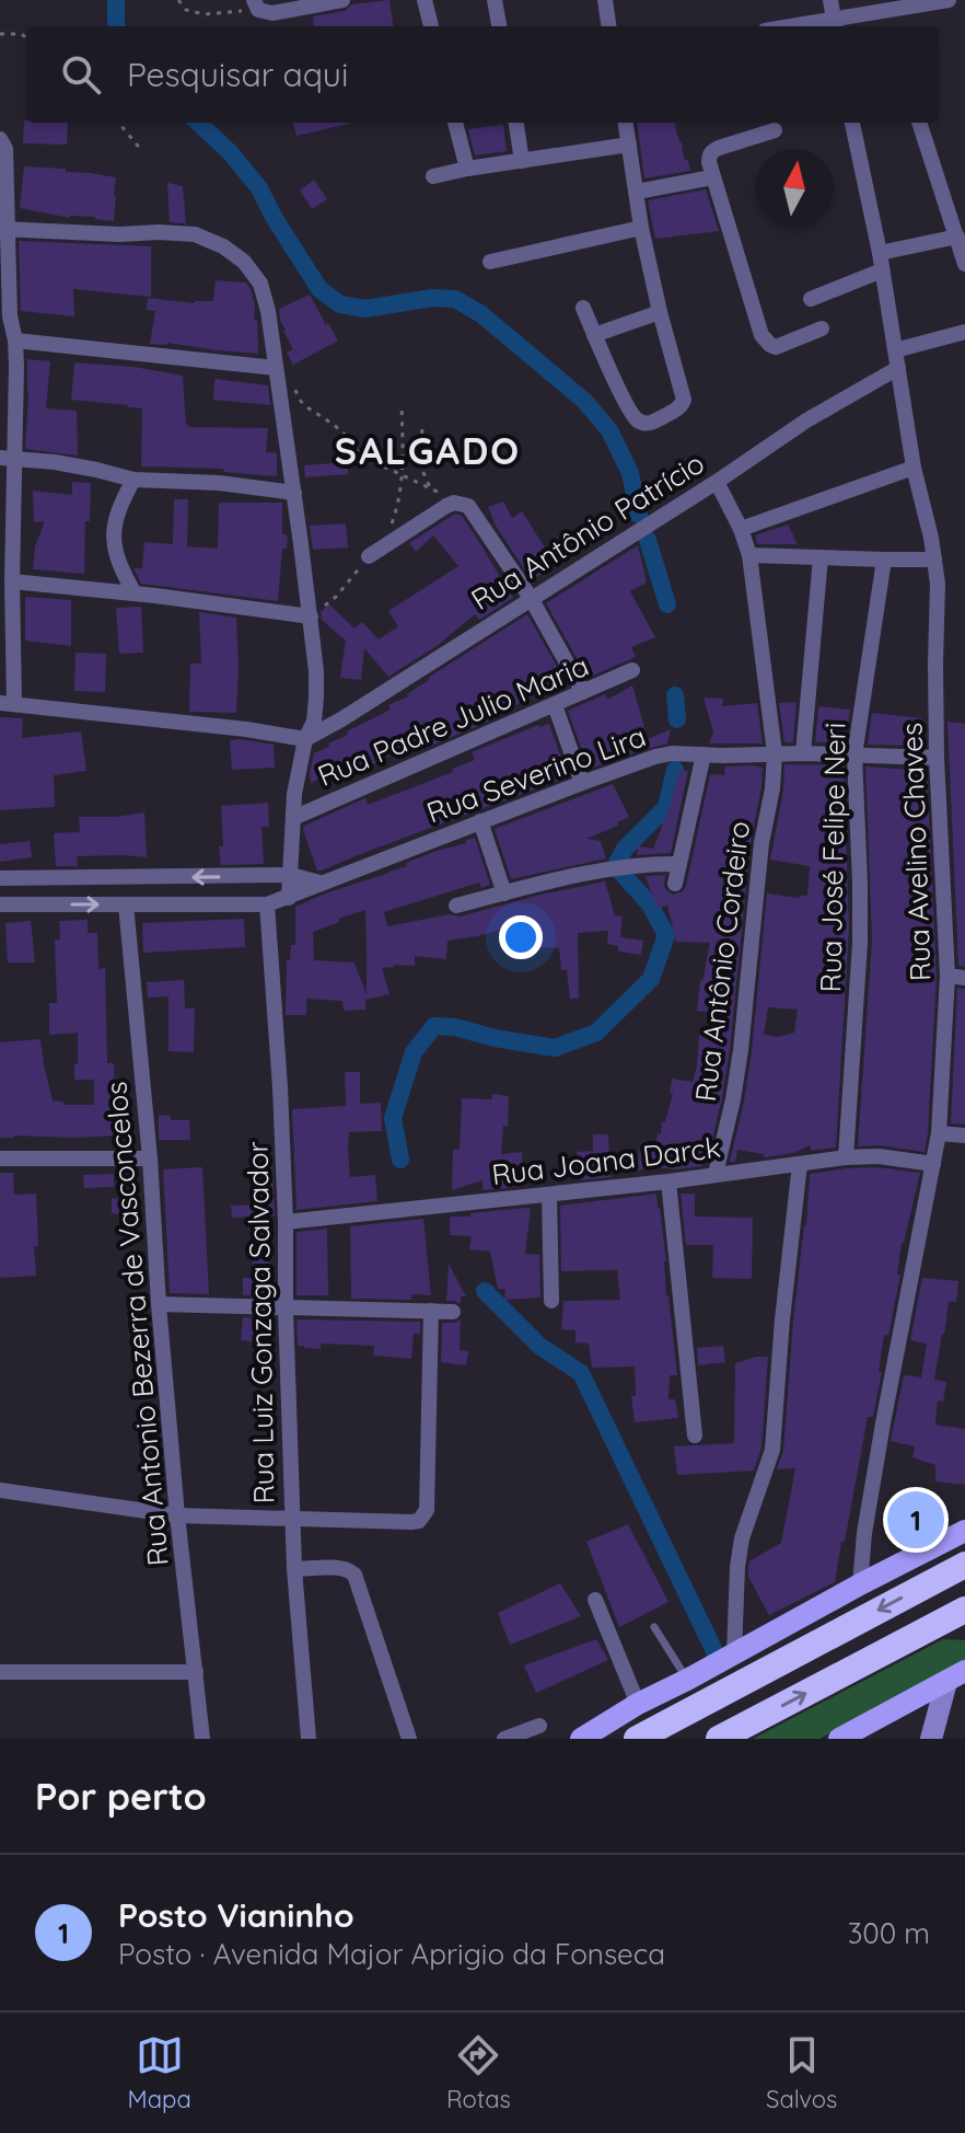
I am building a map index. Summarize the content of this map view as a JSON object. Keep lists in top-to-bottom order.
{
  "streets": {
    "street": [
      "Rua Antônio Patrício",
      "Rua Padre Julio Maria",
      "Rua Severino Lira",
      "Rua Avelino Chaves",
      "Rua José Felipe Neri",
      "Rua Antônio Cordeiro",
      "Rua Joana Darck",
      "Rua Luiz Gonzaga Salvador",
      "Rua Antonio Bezerra de Vasconcelos"
    ]
  },
  "crossings": [
    ["Rua Antônio Patrício", "Rua Avelino Chaves"],
    ["Rua Antônio Patrício", "Rua Antônio Cordeiro"],
    ["Rua Severino Lira", "Rua Avelino Chaves"],
    ["Rua Severino Lira", "Rua José Felipe Neri"],
    ["Rua Severino Lira", "Rua Antônio Cordeiro"],
    ["Rua Severino Lira", "Rua Luiz Gonzaga Salvador"],
    ["Rua Severino Lira", "Rua Antonio Bezerra de Vasconcelos"],
    ["Rua Avelino Chaves", "Rua Joana Darck"],
    ["Rua José Felipe Neri", "Rua Joana Darck"],
    ["Rua Antônio Cordeiro", "Rua Joana Darck"],
    ["Rua Joana Darck", "Rua Luiz Gonzaga Salvador"]
  ],
  "districts": ["SALGADO"],
  "north": "top",
  "page": {
    "search": "Pesquisar aqui",
    "pins": "1",
    "heading": "Por perto",
    "list": [
      {
        "mark": "1",
        "name": "Posto Vianinho",
        "note": "Posto · Avenida Major Aprigio da Fonseca",
        "value": "300 m"
      }
    ],
    "nav": ["Mapa", "Rotas", "Salvos"]
  }
}
